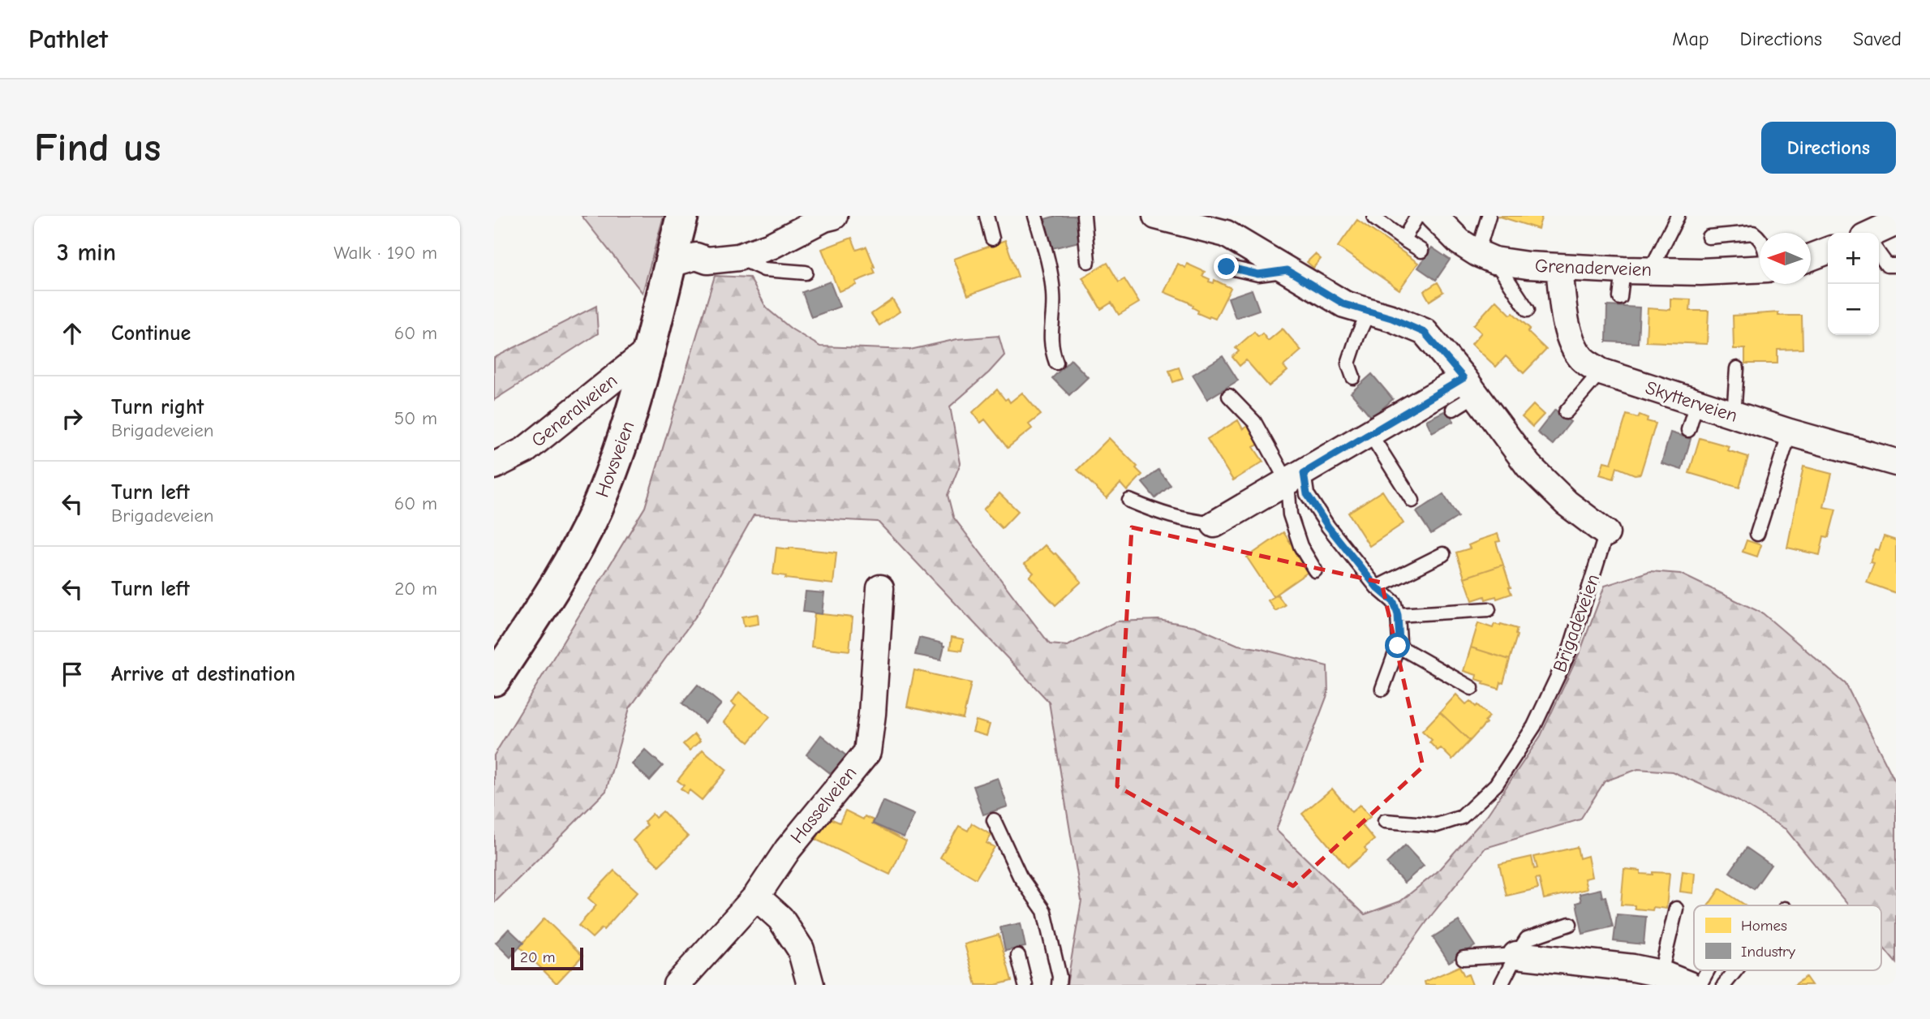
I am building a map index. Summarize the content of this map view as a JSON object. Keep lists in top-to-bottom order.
{
  "streets": {
    "street": [
      "Grenaderveien",
      "Skytterveien",
      "Generalveien",
      "Hovsveien",
      "Brigadeveien",
      "Hasselveien"
    ]
  },
  "crossings": [
    ["Grenaderveien", "Skytterveien"],
    ["Generalveien", "Hovsveien"]
  ],
  "legend": ["Homes", "Industry"],
  "scale_bar": "20 m",
  "north": "left",
  "page": {
    "header": "Pathlet",
    "nav": ["Map", "Directions", "Saved"],
    "buttons": "Directions",
    "title": "Find us",
    "heading": ["3 min", "Walk · 190 m"],
    "map_buttons": ["+", "−"],
    "list": [
      ["Continue", "60 m"],
      ["Turn right", "Brigadeveien", "50 m"],
      ["Turn left", "Brigadeveien", "60 m"],
      ["Turn left", "20 m"],
      "Arrive at destination"
    ],
    "scale": "20 m"
  }
}
